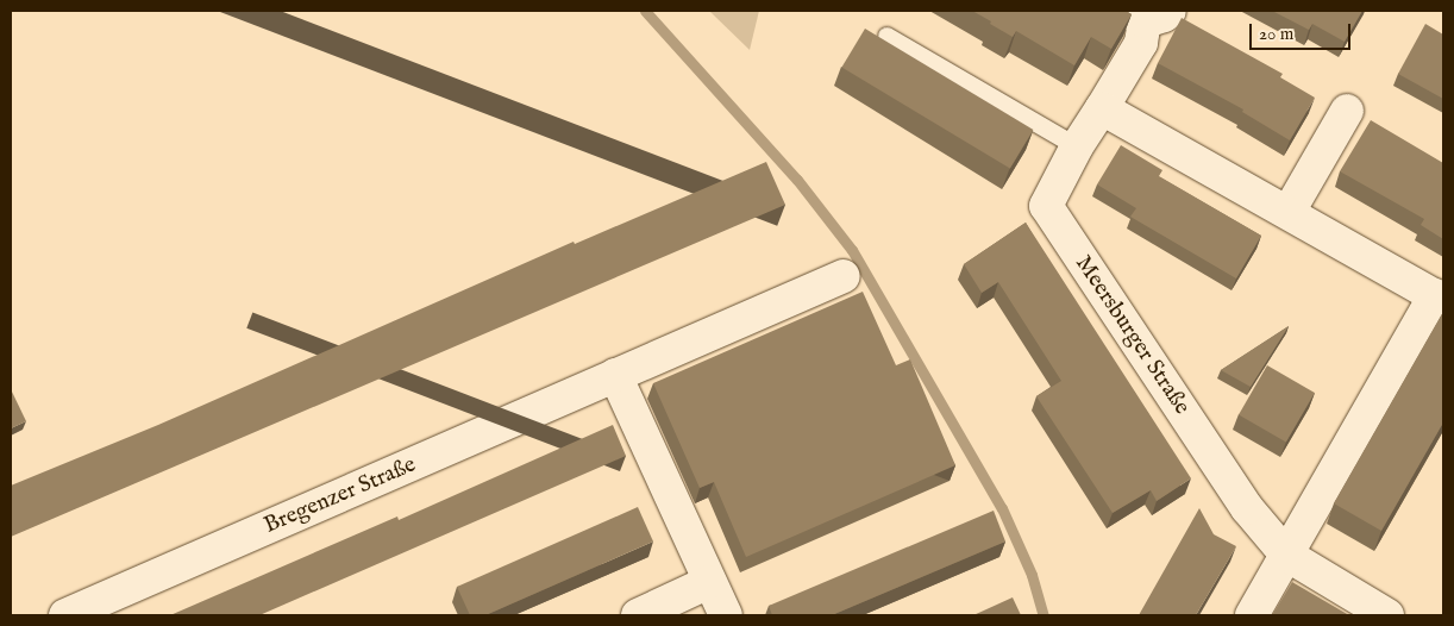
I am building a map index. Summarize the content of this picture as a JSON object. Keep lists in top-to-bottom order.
{
  "streets": {
    "street": ["Meersburger Straße", "Bregenzer Straße"]
  },
  "scale_bar": "20 m"
}
